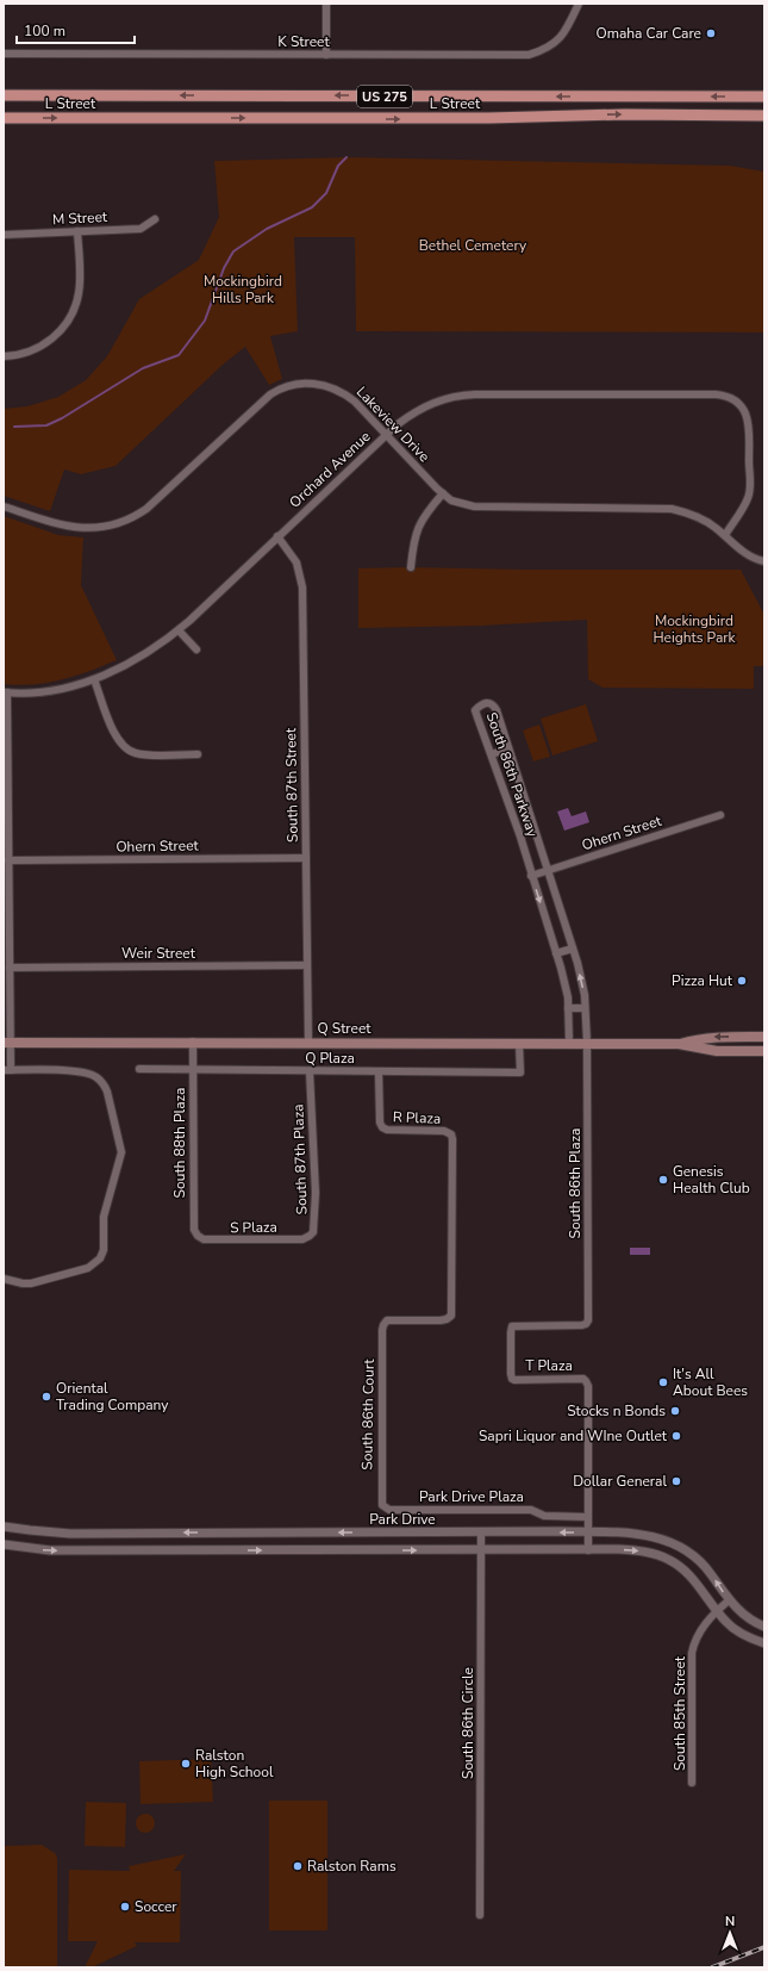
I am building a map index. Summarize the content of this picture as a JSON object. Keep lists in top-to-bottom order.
{
  "streets": {
    "main road": ["US 275", "L Street", "Q Street"],
    "street": [
      "K Street",
      "M Street",
      "Lakeview Drive",
      "Orchard Avenue",
      "South 86th Parkway",
      "South 87th Street",
      "Ohern Street",
      "Weir Street",
      "Q Plaza",
      "R Plaza",
      "South 88th Plaza",
      "South 87th Plaza",
      "South 86th Plaza",
      "S Plaza",
      "T Plaza",
      "South 86th Court",
      "Park Drive Plaza",
      "Park Drive",
      "South 85th Street",
      "South 86th Circle"
    ]
  },
  "crossings": [
    ["Lakeview Drive", "Orchard Avenue"],
    ["Orchard Avenue", "South 87th Street"],
    ["South 86th Parkway", "Ohern Street"],
    ["South 86th Parkway", "Q Street"],
    ["South 86th Parkway", "South 86th Plaza"],
    ["South 87th Street", "Ohern Street"],
    ["South 87th Street", "Weir Street"],
    ["South 87th Street", "Q Street"],
    ["Q Street", "Q Plaza"],
    ["Q Street", "South 88th Plaza"],
    ["Q Street", "South 86th Plaza"],
    ["Q Plaza", "R Plaza"],
    ["Q Plaza", "South 88th Plaza"],
    ["Q Plaza", "South 87th Plaza"],
    ["R Plaza", "South 86th Court"],
    ["South 88th Plaza", "S Plaza"],
    ["South 87th Plaza", "S Plaza"],
    ["South 86th Plaza", "T Plaza"],
    ["T Plaza", "Park Drive Plaza"],
    ["South 86th Court", "Park Drive Plaza"],
    ["Park Drive", "South 85th Street"],
    ["Park Drive", "South 86th Circle"]
  ],
  "parks": ["Bethel Cemetery", "Mockingbird Hills Park", "Mockingbird Heights Park"],
  "places": [
    "Omaha Car Care",
    "Pizza Hut",
    "Genesis Health Club",
    "It's All About Bees",
    "Oriental Trading Company",
    "Stocks n Bonds",
    "Sapri Liquor and WIne Outlet",
    "Dollar General",
    "Ralston High School",
    "Ralston Rams",
    "Soccer"
  ],
  "scale_bar": "100 m",
  "north": "top"
}
